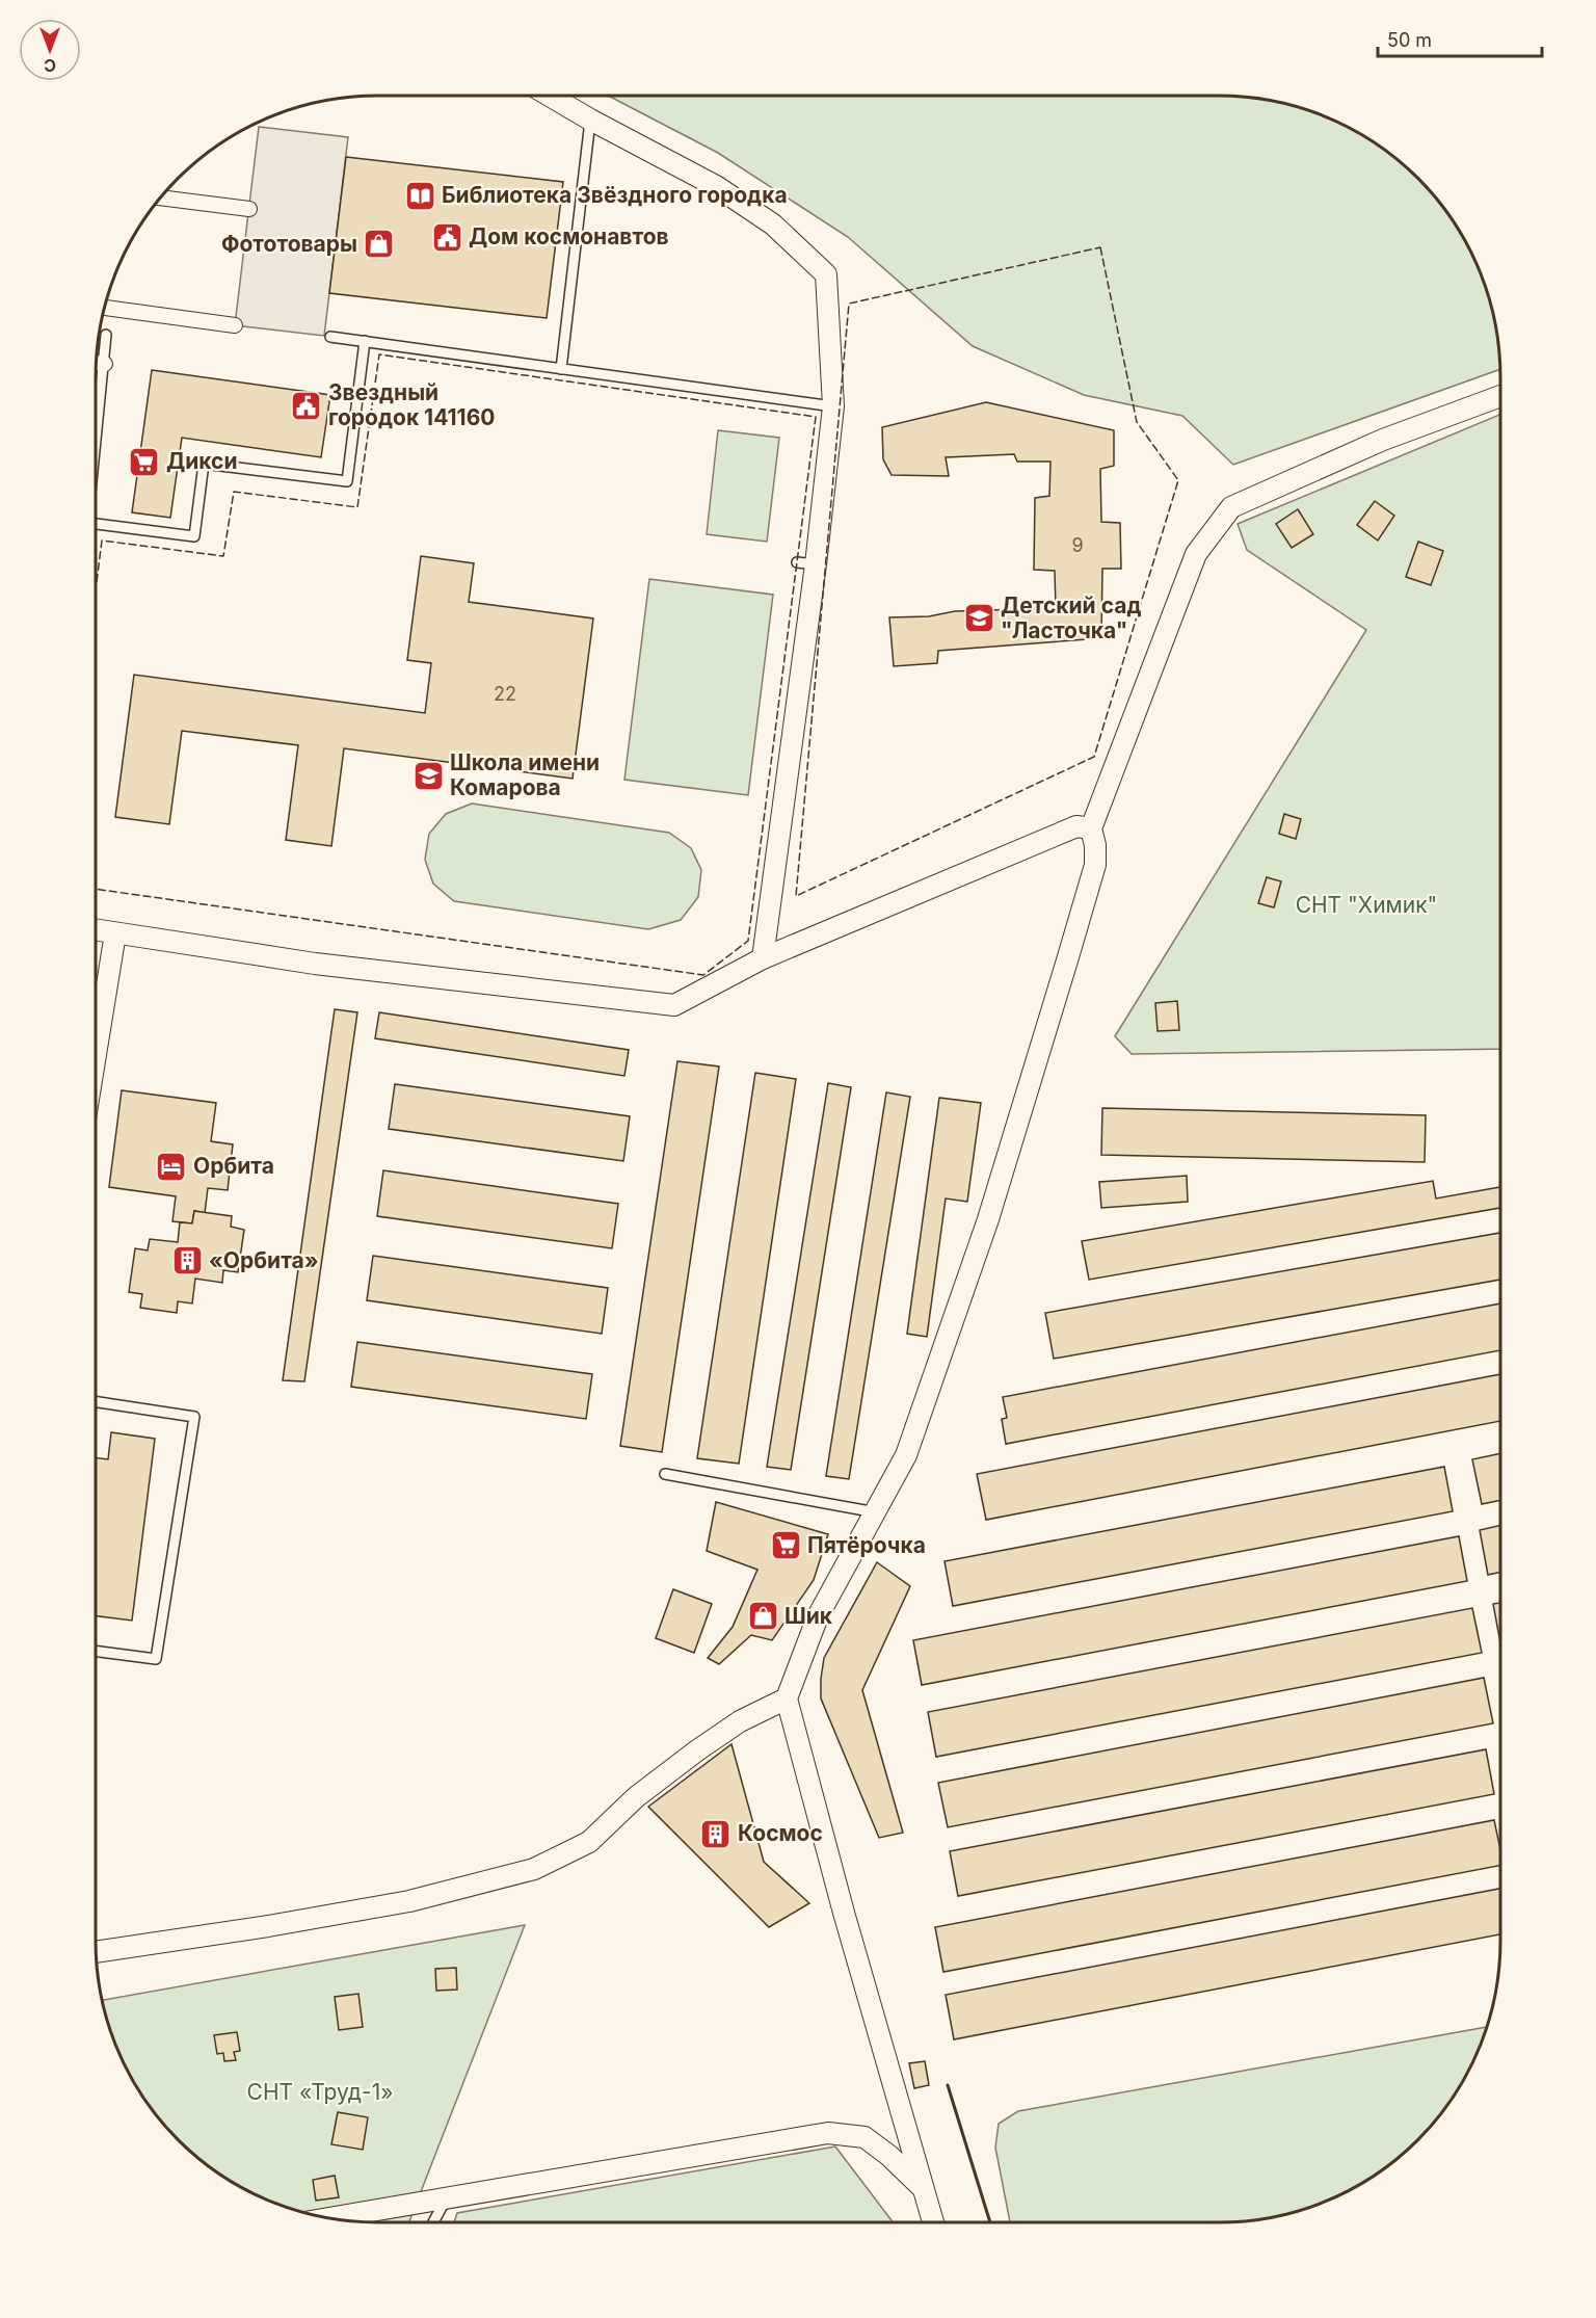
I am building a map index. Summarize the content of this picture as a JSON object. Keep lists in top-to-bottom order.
{
  "parks": ["СНТ \"Химик\"", "СНТ «Труд-1»"],
  "places": {
    "library": ["Библиотека Звёздного городка"],
    "public building": ["Дом космонавтов", "Звездный городок 141160"],
    "shop": ["Фототовары", "Шик"],
    "supermarket": ["Дикси", "Пятёрочка"],
    "school or university": ["Детский сад \"Ласточка\"", "Школа имени Комарова"],
    "hotel": ["Орбита"],
    "building": ["«Орбита»", "Космос"]
  },
  "house_numbers": ["9", "22"],
  "scale_bar": "50 m",
  "north": "bottom"
}
